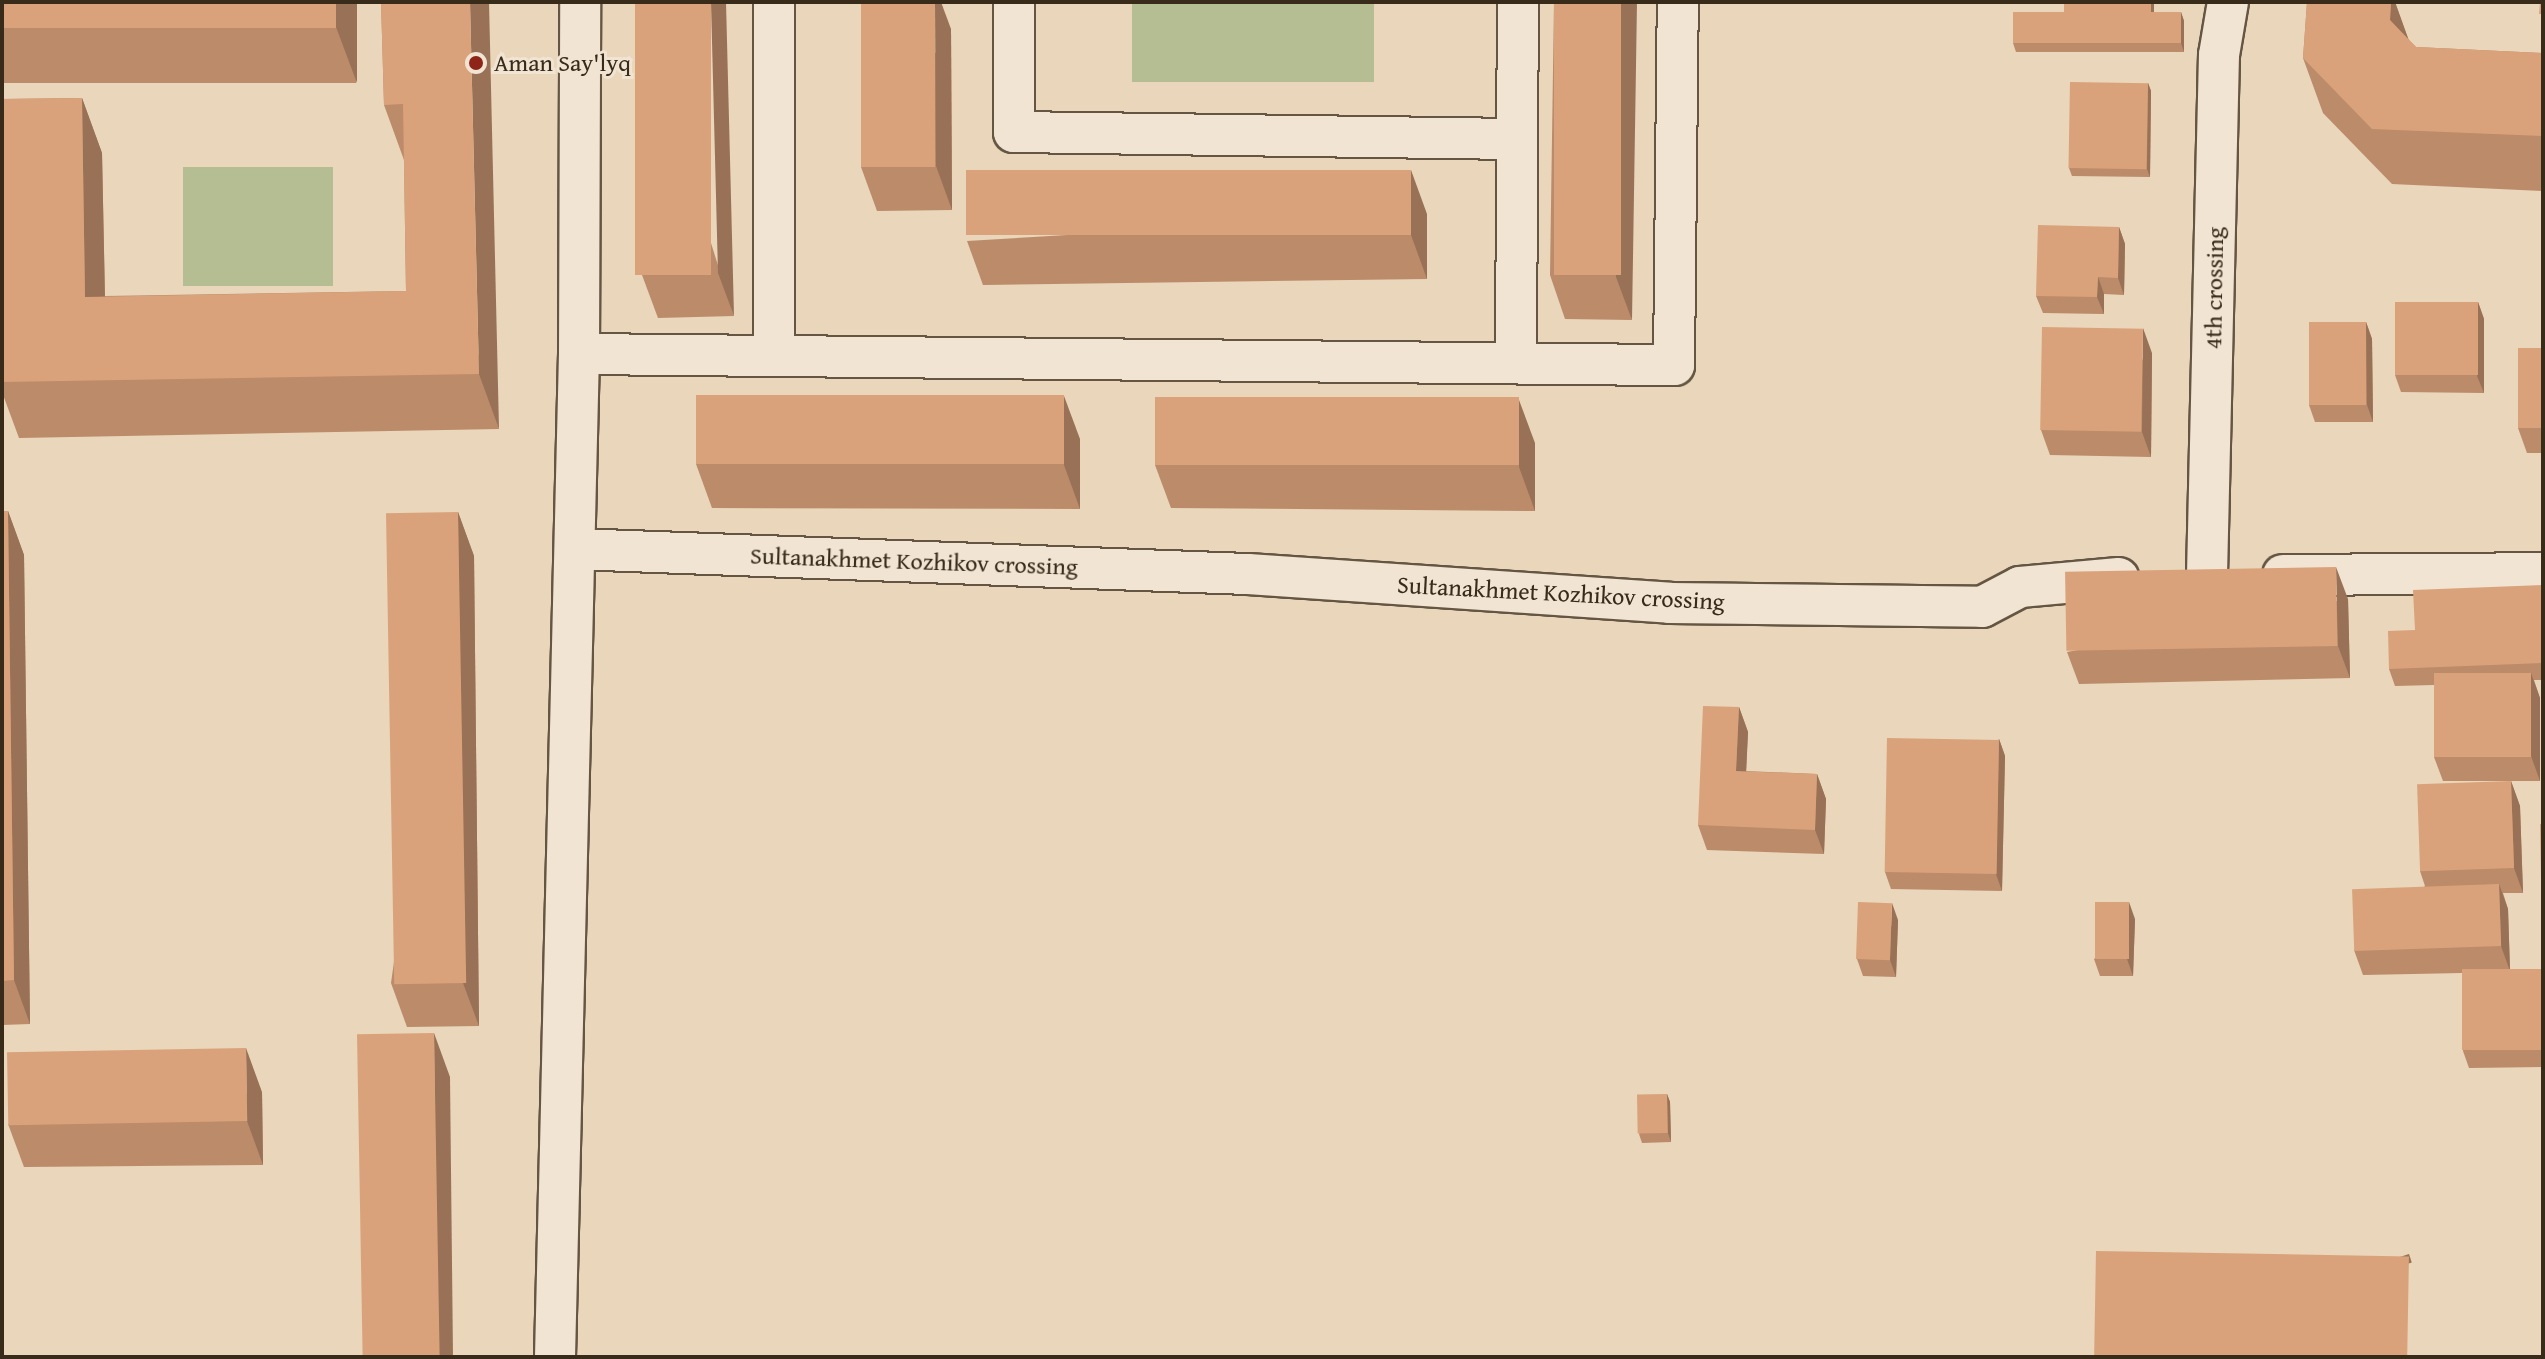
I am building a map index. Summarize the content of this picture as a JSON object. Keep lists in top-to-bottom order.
{
  "streets": {
    "street": ["4th crossing", "Sultanakhmet Kozhikov crossing"]
  },
  "crossings": [
    ["4th crossing", "Sultanakhmet Kozhikov crossing"]
  ],
  "places": ["Aman Say'lyq"]
}
